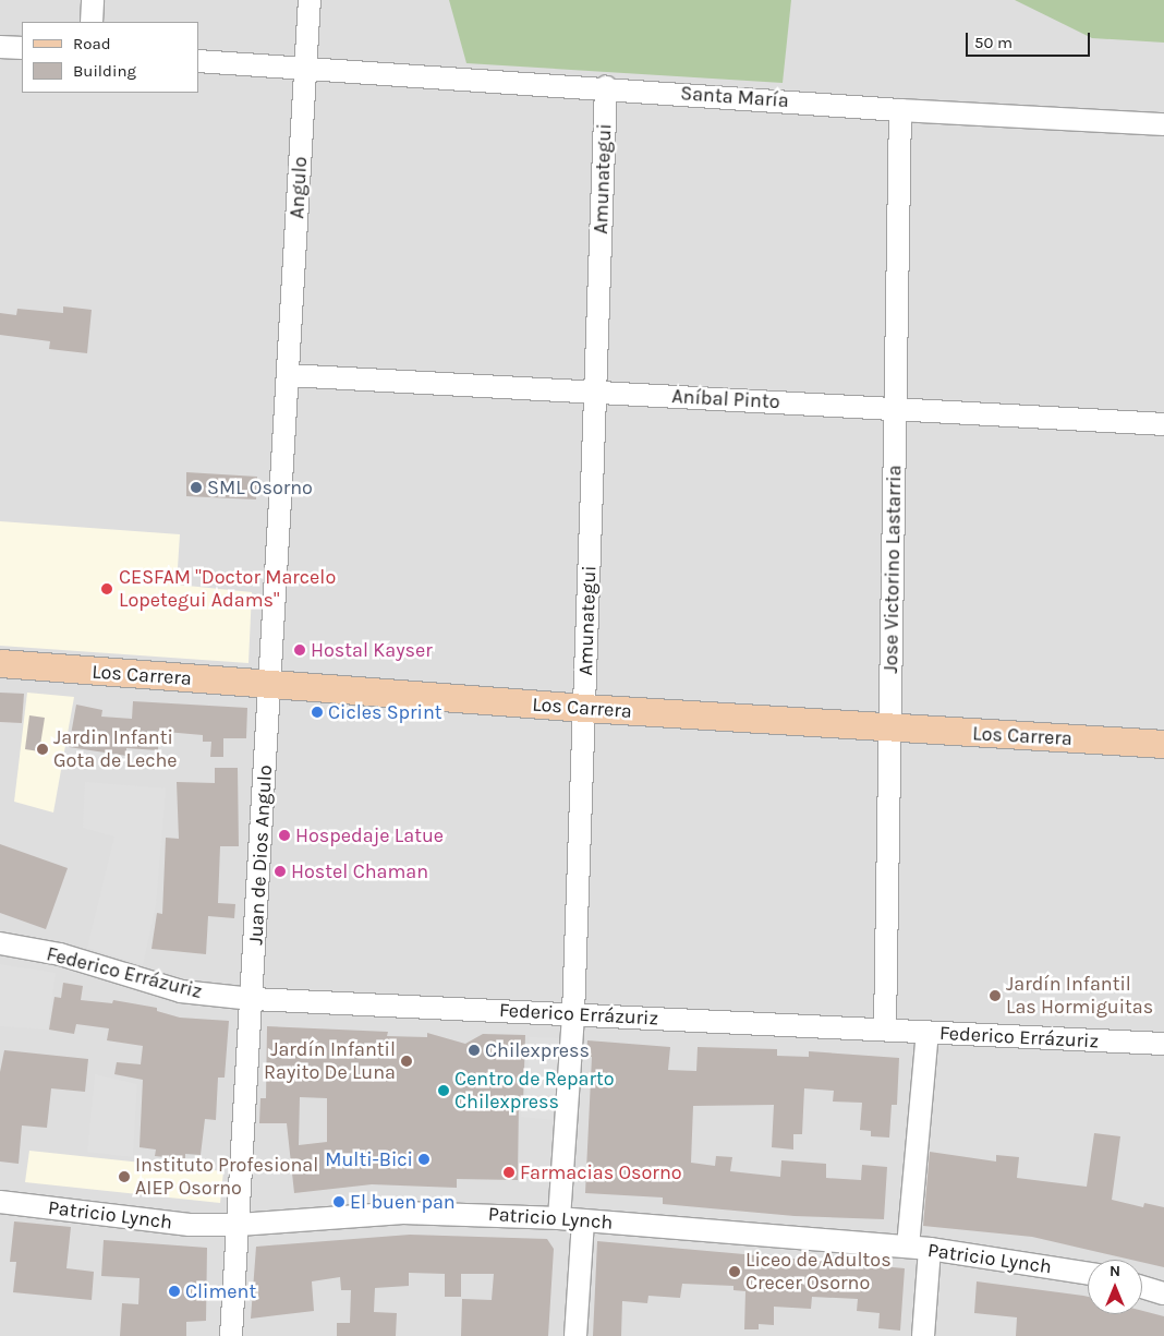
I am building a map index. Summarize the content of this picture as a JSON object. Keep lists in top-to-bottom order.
{
  "streets": {
    "main road": ["Los Carrera"],
    "street": [
      "Santa María",
      "Amunategui",
      "Angulo",
      "Aníbal Pinto",
      "Jose Victorino Lastarria",
      "Juan de Dios Angulo",
      "Federico Errázuriz",
      "Patricio Lynch"
    ]
  },
  "crossings": [
    ["Santa María", "Amunategui"],
    ["Santa María", "Angulo"],
    ["Santa María", "Jose Victorino Lastarria"],
    ["Amunategui", "Aníbal Pinto"],
    ["Amunategui", "Los Carrera"],
    ["Amunategui", "Federico Errázuriz"],
    ["Amunategui", "Patricio Lynch"],
    ["Angulo", "Aníbal Pinto"],
    ["Angulo", "Juan de Dios Angulo"],
    ["Aníbal Pinto", "Jose Victorino Lastarria"],
    ["Aníbal Pinto", "Juan de Dios Angulo"],
    ["Jose Victorino Lastarria", "Los Carrera"],
    ["Jose Victorino Lastarria", "Federico Errázuriz"],
    ["Los Carrera", "Juan de Dios Angulo"],
    ["Juan de Dios Angulo", "Federico Errázuriz"],
    ["Juan de Dios Angulo", "Patricio Lynch"]
  ],
  "places": [
    "SML Osorno",
    "CESFAM \"Doctor Marcelo Lopetegui Adams\"",
    "Hostal Kayser",
    "Cicles Sprint",
    "Jardin Infanti Gota de Leche",
    "Hospedaje Latue",
    "Hostel Chaman",
    "Jardín Infantil Las Hormiguitas",
    "Chilexpress",
    "Jardín Infantil Rayito De Luna",
    "Centro de Reparto Chilexpress",
    "Multi-Bici",
    "Farmacias Osorno",
    "Instituto Profesional AIEP Osorno",
    "El buen pan",
    "Liceo de Adultos Crecer Osorno",
    "Climent"
  ],
  "legend": ["Road", "Building"],
  "scale_bar": "50 m",
  "north": "top"
}
